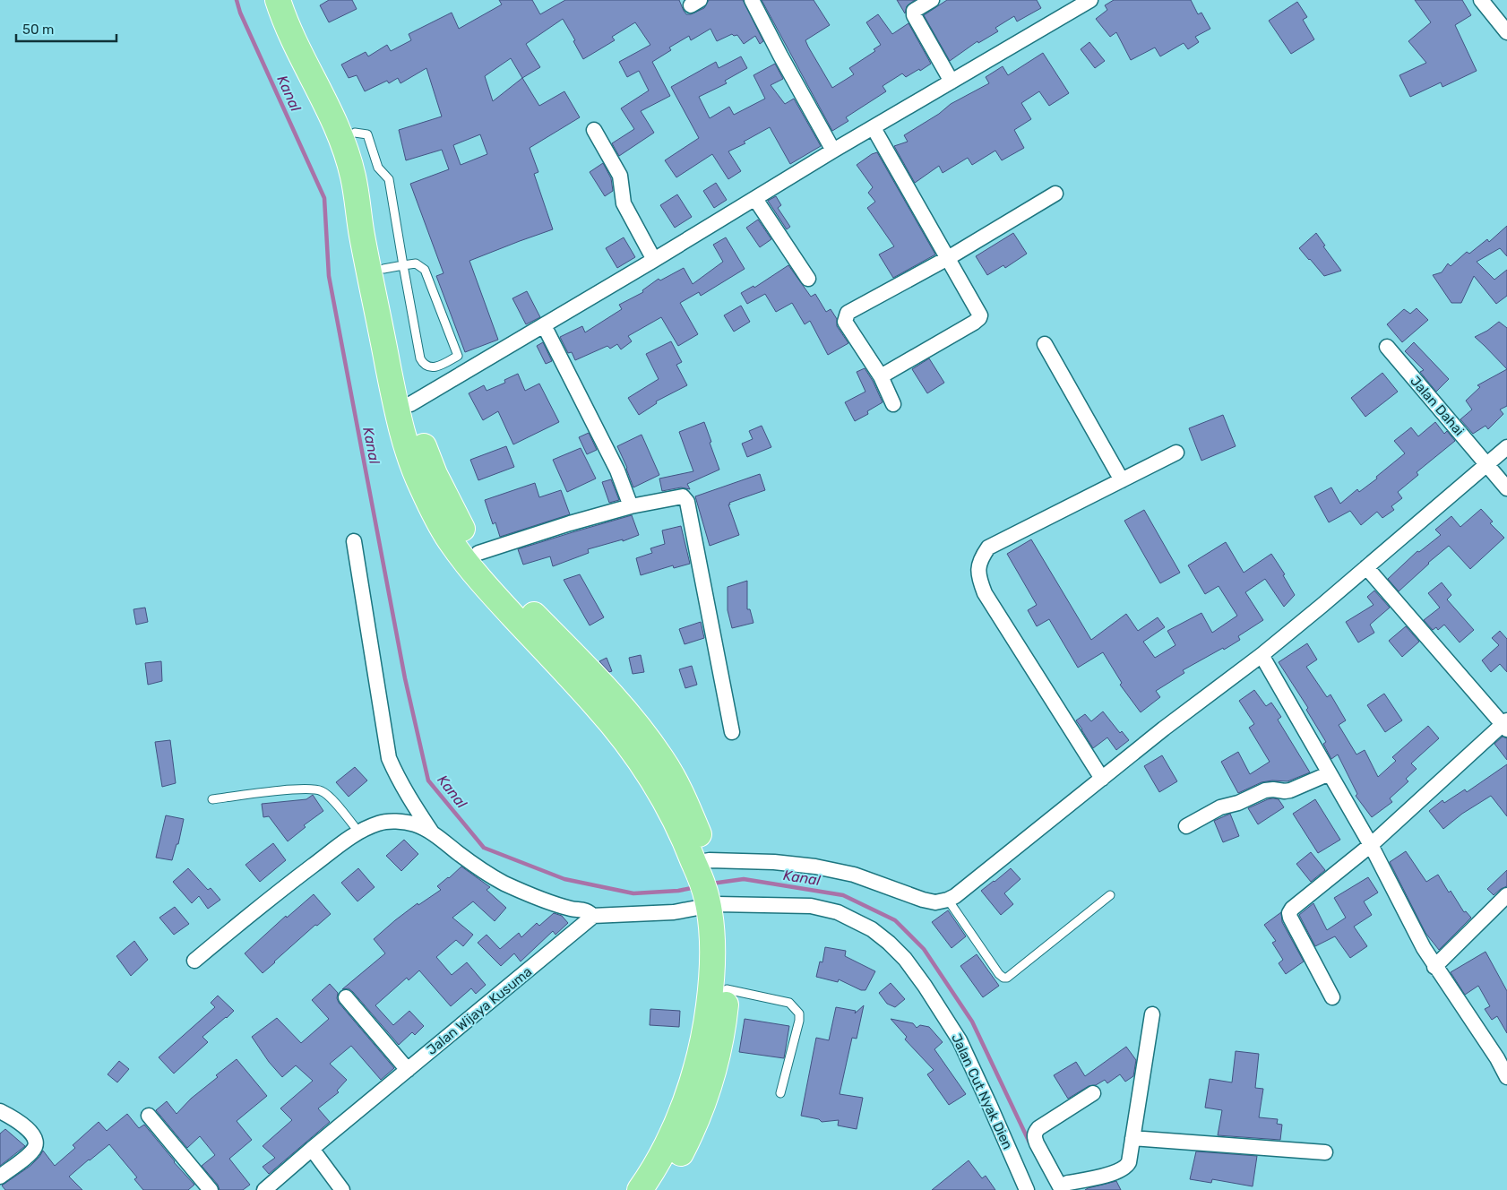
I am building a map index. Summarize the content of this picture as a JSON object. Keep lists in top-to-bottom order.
{
  "streets": {
    "street": ["Jalan Dahai", "Jalan Wijaya Kusuma", "Jalan Cut Nyak Dien"]
  },
  "water": ["Kanal"],
  "scale_bar": "50 m"
}
